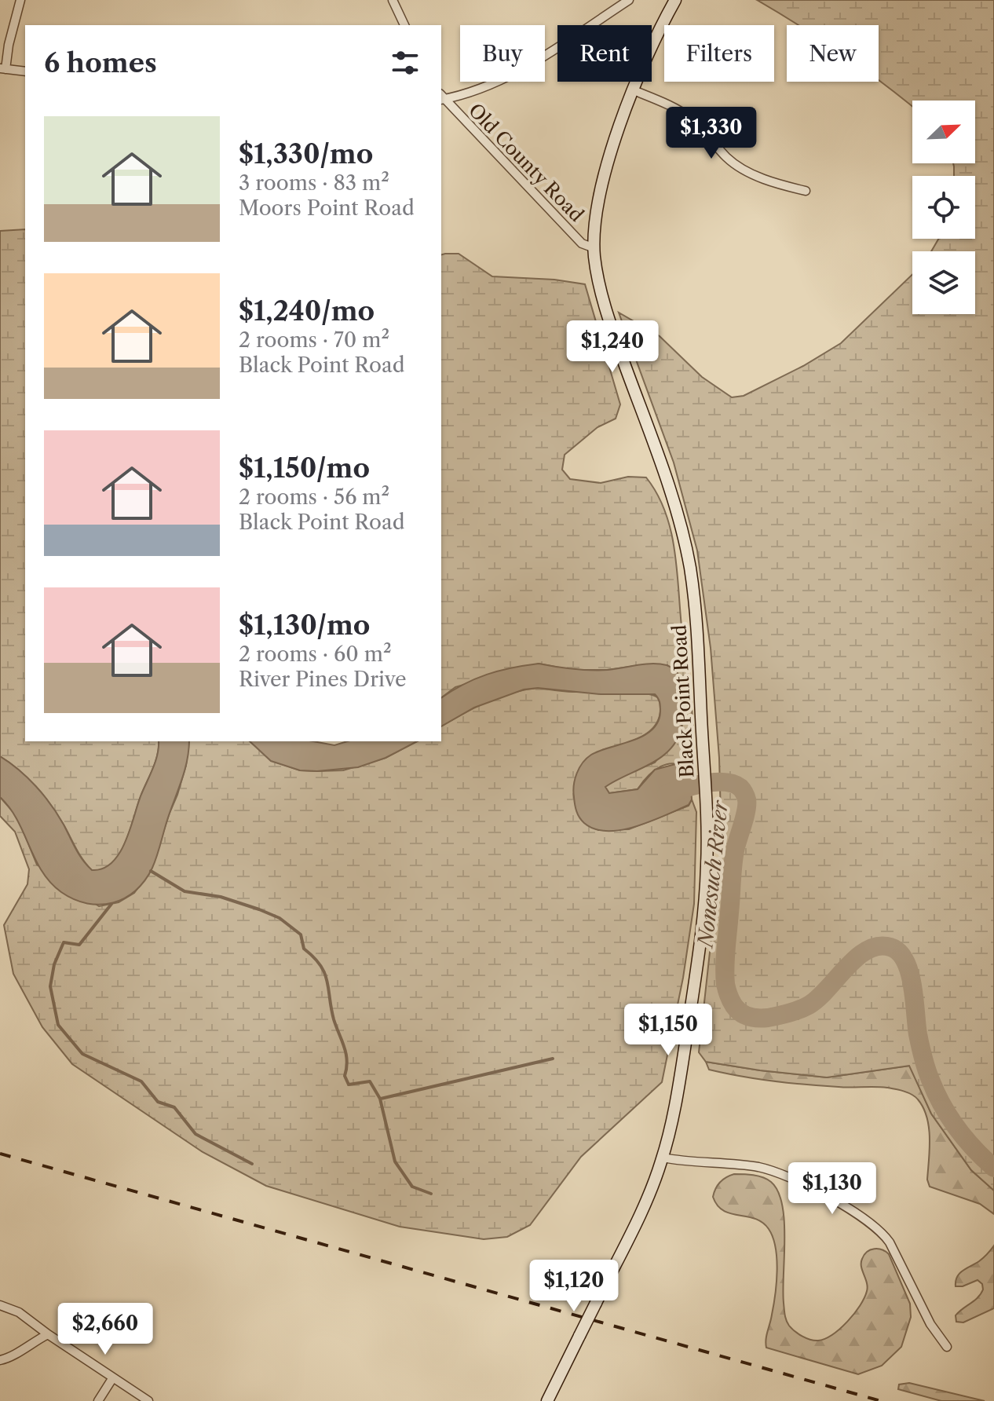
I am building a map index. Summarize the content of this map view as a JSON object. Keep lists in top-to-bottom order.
{
  "streets": {
    "main road": ["Black Point Road"],
    "street": ["Old County Road"]
  },
  "crossings": [
    ["Old County Road", "Black Point Road"]
  ],
  "water": ["Nonesuch River"],
  "north": "top right",
  "page": {
    "chip": [
      "Buy",
      "Rent",
      "Filters",
      "New"
    ],
    "heading": "6 homes",
    "list": [
      {
        "name": "$1,330/mo",
        "note": "3 rooms · 83 m² · Moors Point Road"
      },
      {
        "name": "$1,240/mo",
        "note": "2 rooms · 70 m² · Black Point Road"
      },
      {
        "name": "$1,150/mo",
        "note": "2 rooms · 56 m² · Black Point Road"
      },
      {
        "name": "$1,130/mo",
        "note": "2 rooms · 60 m² · River Pines Drive"
      }
    ],
    "price": [
      "$1,330",
      "$1,240",
      "$1,150",
      "$1,130",
      "$1,120",
      "$2,660"
    ]
  }
}
